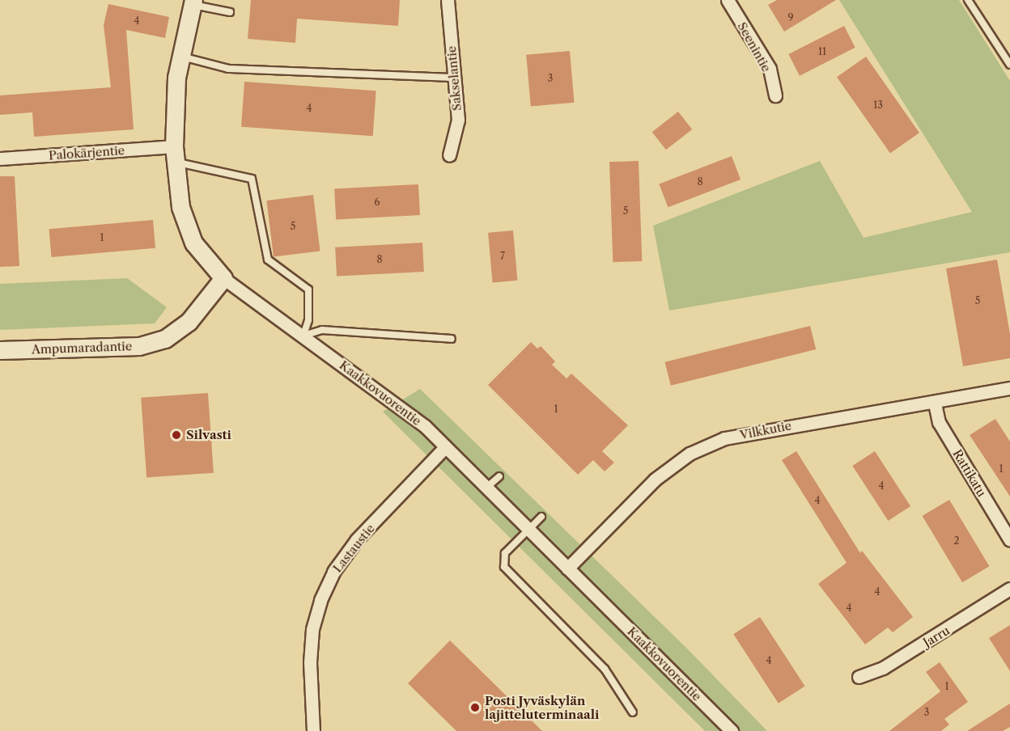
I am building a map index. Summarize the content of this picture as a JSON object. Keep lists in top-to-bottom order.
{
  "streets": {
    "street": [
      "Seenintie",
      "Sakselantie",
      "Palokärjentie",
      "Ampumaradantie",
      "Kaakkovuorentie",
      "Vilkkutie",
      "Rattikatu",
      "Lastaustie",
      "Jarru"
    ]
  },
  "crossings": [
    ["Palokärjentie", "Kaakkovuorentie"],
    ["Ampumaradantie", "Kaakkovuorentie"],
    ["Kaakkovuorentie", "Vilkkutie"],
    ["Kaakkovuorentie", "Lastaustie"],
    ["Vilkkutie", "Rattikatu"]
  ],
  "places": ["Silvasti", "Posti Jyväskylän lajitteluterminaali"],
  "house_numbers": [
    "9",
    "4",
    "11",
    "3",
    "13",
    "4",
    "8",
    "6",
    "5",
    "5",
    "1",
    "7",
    "8",
    "5",
    "1",
    "1",
    "4",
    "4",
    "2",
    "4",
    "4",
    "4",
    "1",
    "3"
  ]
}
